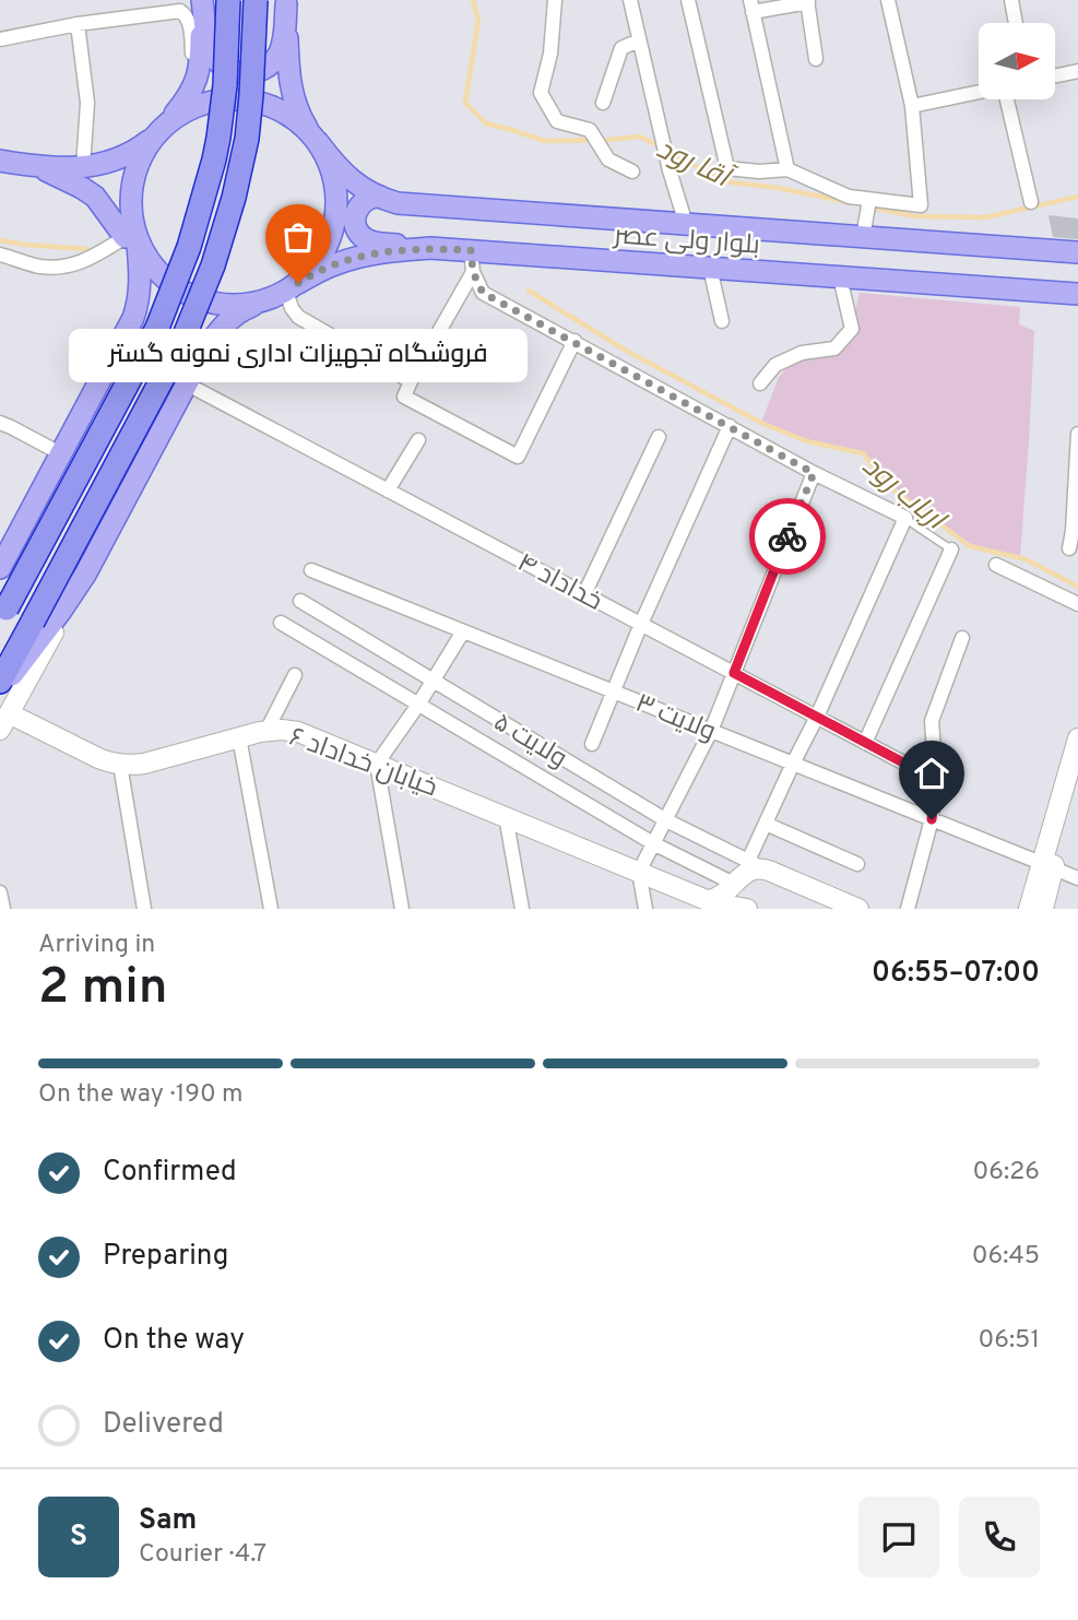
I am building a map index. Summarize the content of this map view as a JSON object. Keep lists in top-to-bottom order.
{
  "streets": {
    "main road": ["بلوار ولی عصر", "خیابان خداداد ۶"],
    "street": ["خداداد ۴", "ولایت ۳", "ولایت ۵"]
  },
  "water": ["آقا رود", "ارباب رود"],
  "places": ["فروشگاه تجهیزات اداری نمونه گستر"],
  "north": "right",
  "page": {
    "bubble": "فروشگاه تجهیزات اداری نمونه گستر",
    "heading": ["2 min", "Arriving in", "06:55–07:00"],
    "panel": ["Sam", "Courier · 4.7"],
    "bar": "On the way · 190 m",
    "list": [
      ["Confirmed", "06:26"],
      ["Preparing", "06:45"],
      ["On the way", "06:51"],
      "Delivered"
    ],
    "round": "S"
  }
}
